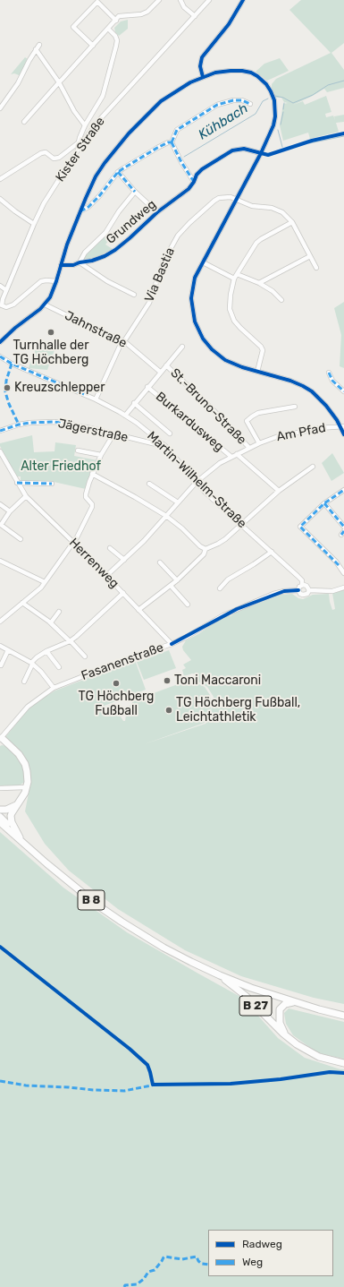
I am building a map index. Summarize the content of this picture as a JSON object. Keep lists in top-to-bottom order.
{
  "streets": {
    "main road": ["B 8", "B 27"],
    "street": [
      "Kister Straße",
      "Grundweg",
      "Via Bastia",
      "Jahnstraße",
      "St.-Bruno-Straße",
      "Burkardusweg",
      "Jägerstraße",
      "Am Pfad",
      "Martin-Wilhelm-Straße",
      "Herrenweg",
      "Fasanenstraße"
    ]
  },
  "crossings": [
    ["Via Bastia", "Jahnstraße"],
    ["Via Bastia", "Martin-Wilhelm-Straße"],
    ["St.-Bruno-Straße", "Am Pfad"],
    ["Burkardusweg", "Am Pfad"],
    ["Jägerstraße", "Martin-Wilhelm-Straße"],
    ["Am Pfad", "Martin-Wilhelm-Straße"],
    ["Am Pfad", "Herrenweg"],
    ["Martin-Wilhelm-Straße", "Fasanenstraße"],
    ["Herrenweg", "Fasanenstraße"],
    ["B 8", "B 27"]
  ],
  "water": ["Kühbach"],
  "parks": ["Alter Friedhof"],
  "places": [
    "Turnhalle der TG Höchberg",
    "Kreuzschlepper",
    "Toni Maccaroni",
    "TG Höchberg Fußball",
    "TG Höchberg Fußball, Leichtathletik"
  ],
  "legend": ["Radweg", "Weg"]
}
